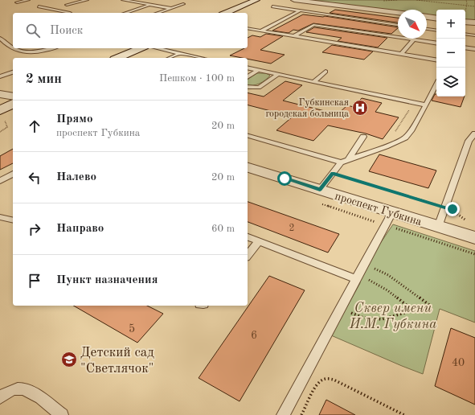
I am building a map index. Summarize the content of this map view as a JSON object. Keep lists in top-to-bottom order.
{
  "streets": {
    "street": ["проспект Губкина"]
  },
  "parks": ["Сквер имени И.М. Губкина"],
  "places": {
    "hospital": ["Губкинская городская больница"],
    "school or university": ["Детский сад \"Светлячок\""]
  },
  "house_numbers": [
    "2",
    "5",
    "6",
    "40"
  ],
  "north": "bottom right",
  "page": {
    "map_buttons": ["+", "−"],
    "search": "Поиск",
    "heading": ["2 мин", "Пешком · 100 m"],
    "list": [
      ["Прямо", "проспект Губкина", "20 m"],
      ["Налево", "20 m"],
      ["Направо", "60 m"],
      "Пункт назначения"
    ]
  }
}
